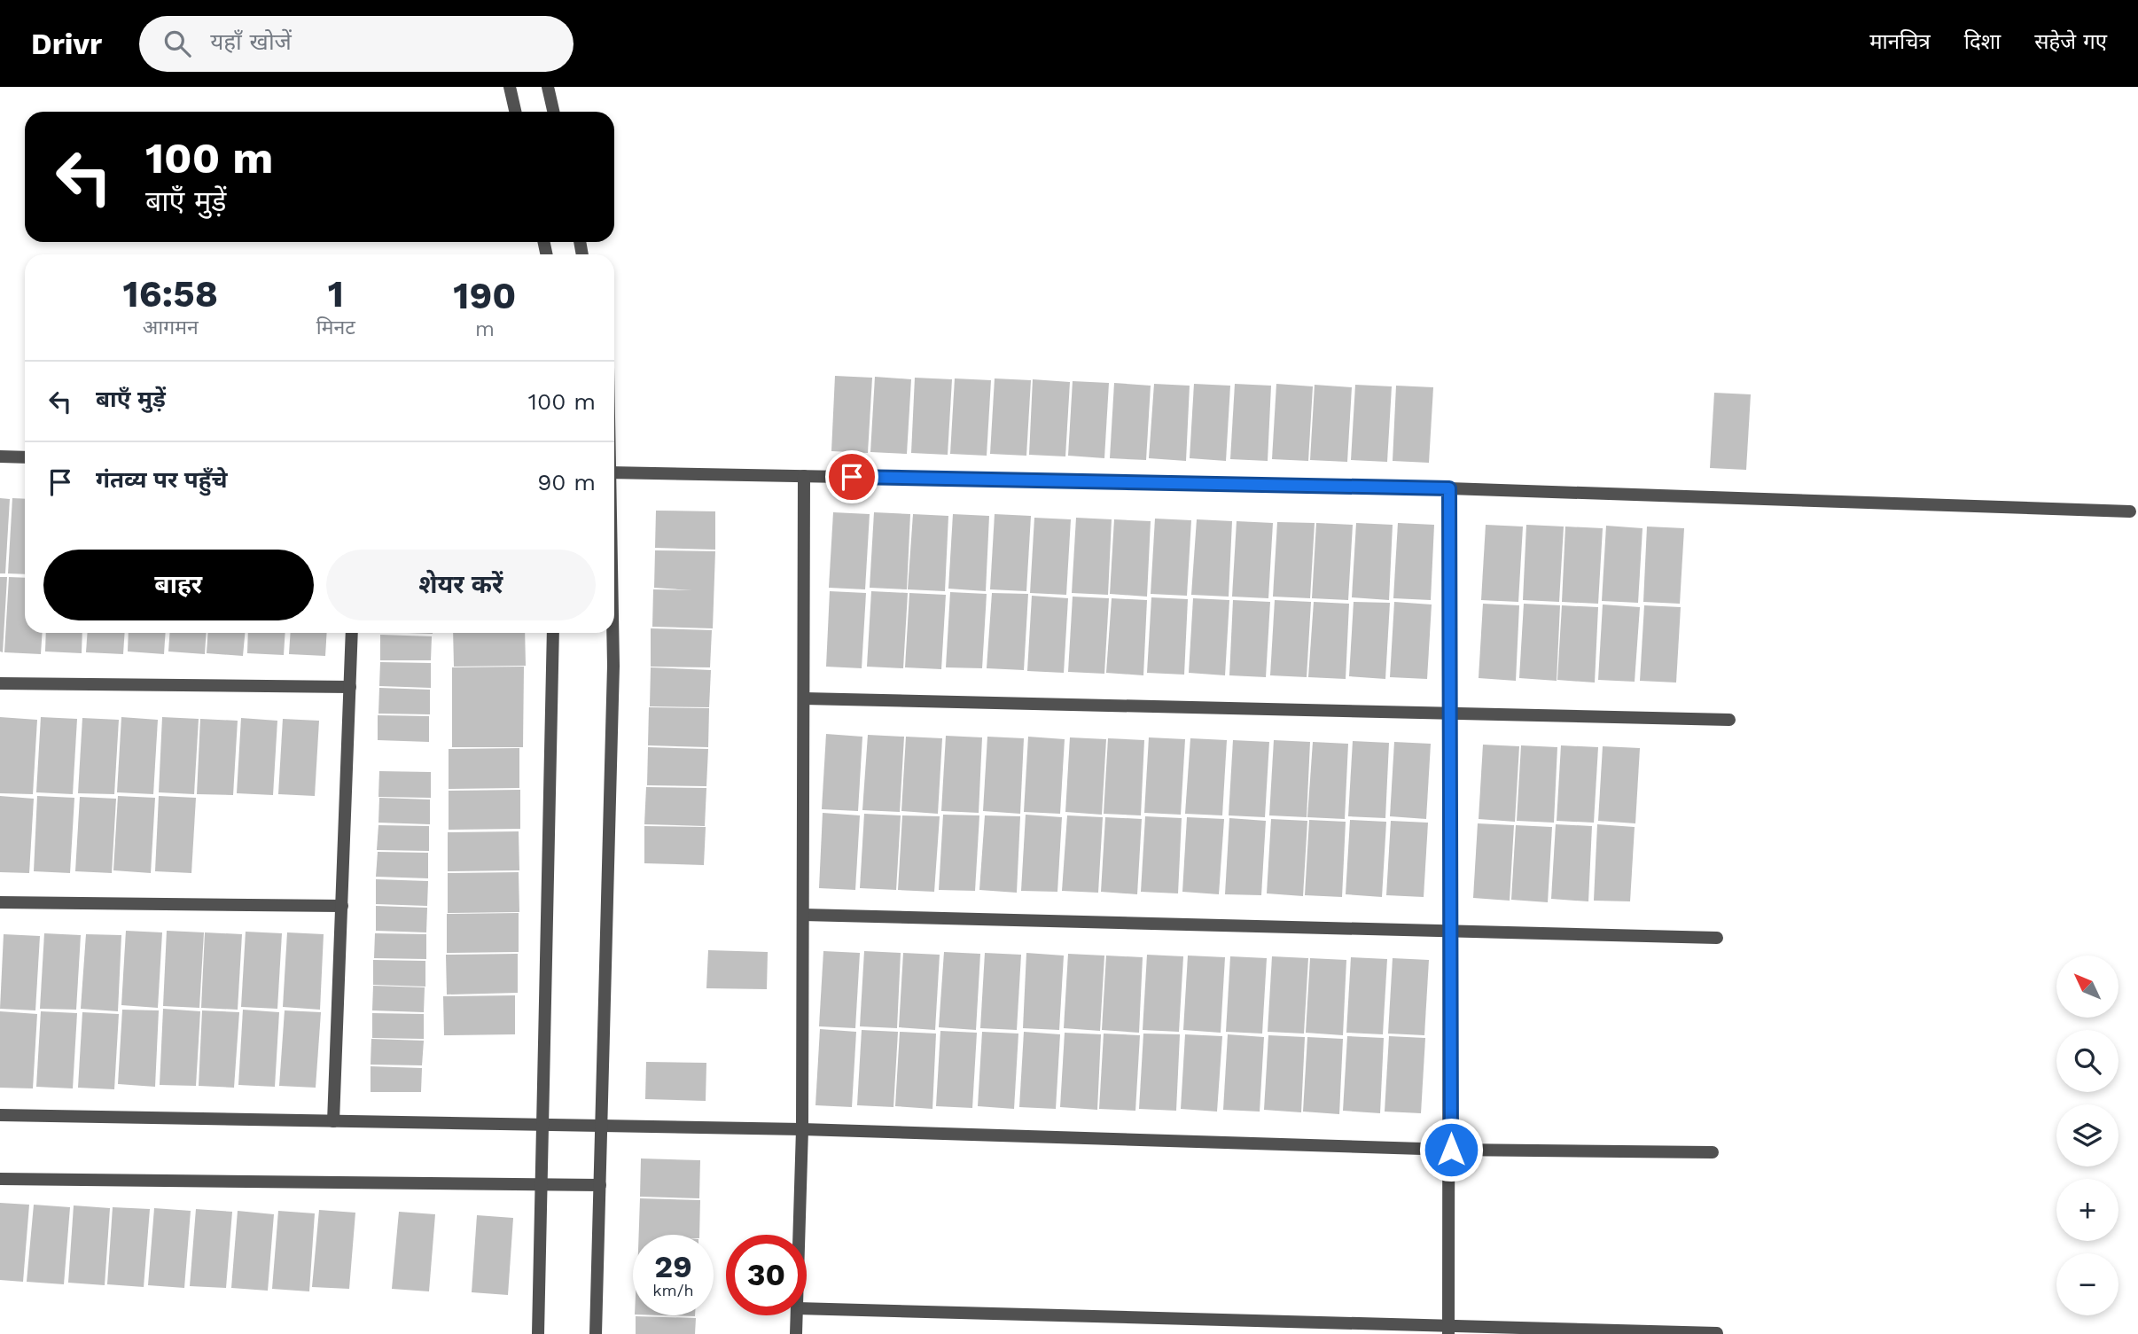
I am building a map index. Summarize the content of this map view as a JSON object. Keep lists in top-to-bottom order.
{
  "north": "top left",
  "page": {
    "header": "Drivr",
    "search": "यहाँ खोजें",
    "nav": ["मानचित्र", "दिशा", "सहेजे गए"],
    "turn": ["100 m", "बाएँ मुड़ें"],
    "eta": [
      "16:58",
      "आगमन",
      "1",
      "मिनट",
      "190",
      "m"
    ],
    "list": [
      {
        "name": "बाएँ मुड़ें",
        "value": "100 m"
      },
      {
        "name": "गंतव्य पर पहुँचे",
        "value": "90 m"
      }
    ],
    "buttons": ["बाहर", "शेयर करें"],
    "map_buttons": ["+", "−"],
    "speed": "29 km/h",
    "limit": "30"
  }
}
